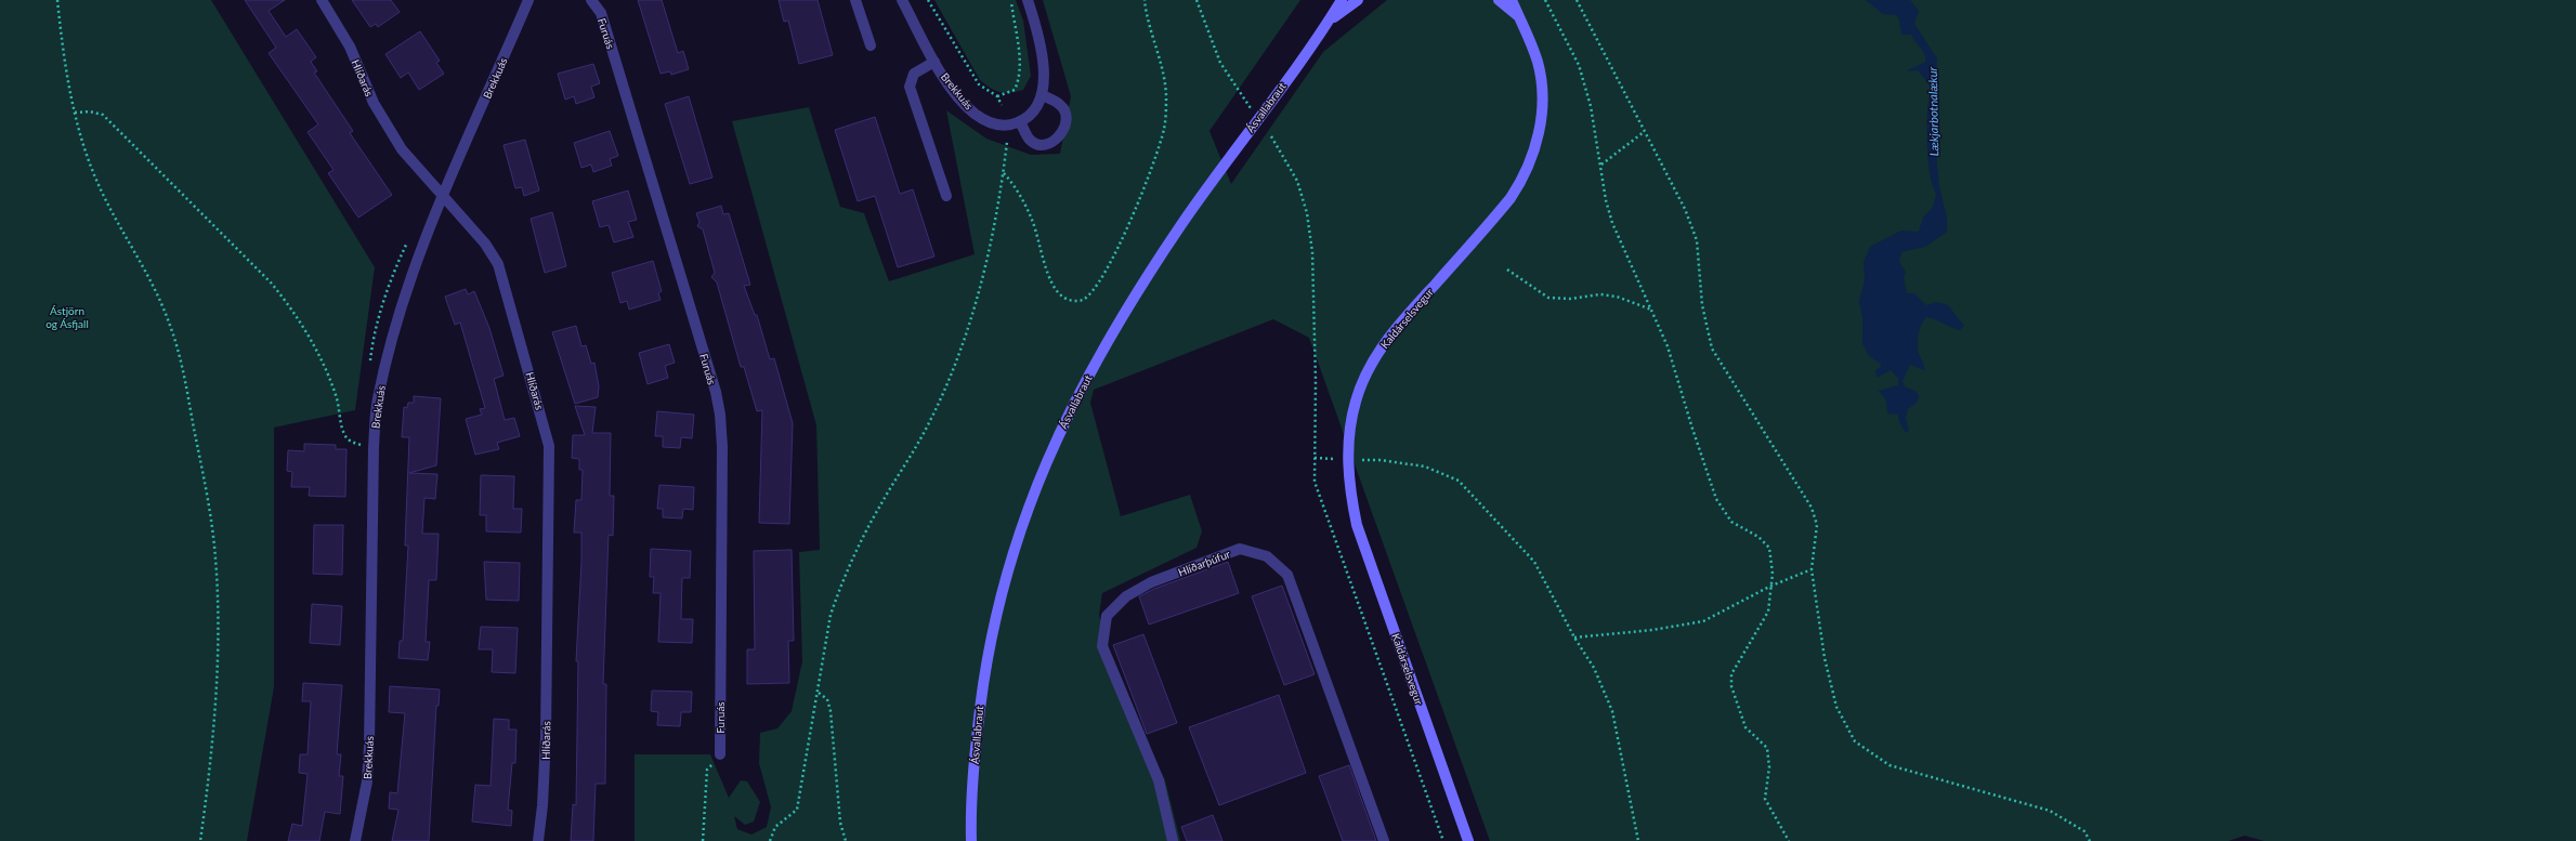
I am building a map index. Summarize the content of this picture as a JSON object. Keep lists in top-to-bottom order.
{
  "streets": {
    "main road": ["Ásvallabraut", "Kaldárselsvegur"],
    "street": [
      "Furuás",
      "Hlíðarás",
      "Brekkuás",
      "Hlíðarþúfur"
    ]
  },
  "crossings": [
    ["Hlíðarás", "Brekkuás"]
  ],
  "water": ["Lækjarbotnalækur"],
  "parks": ["Ástjörn og Ásfjall"]
}
